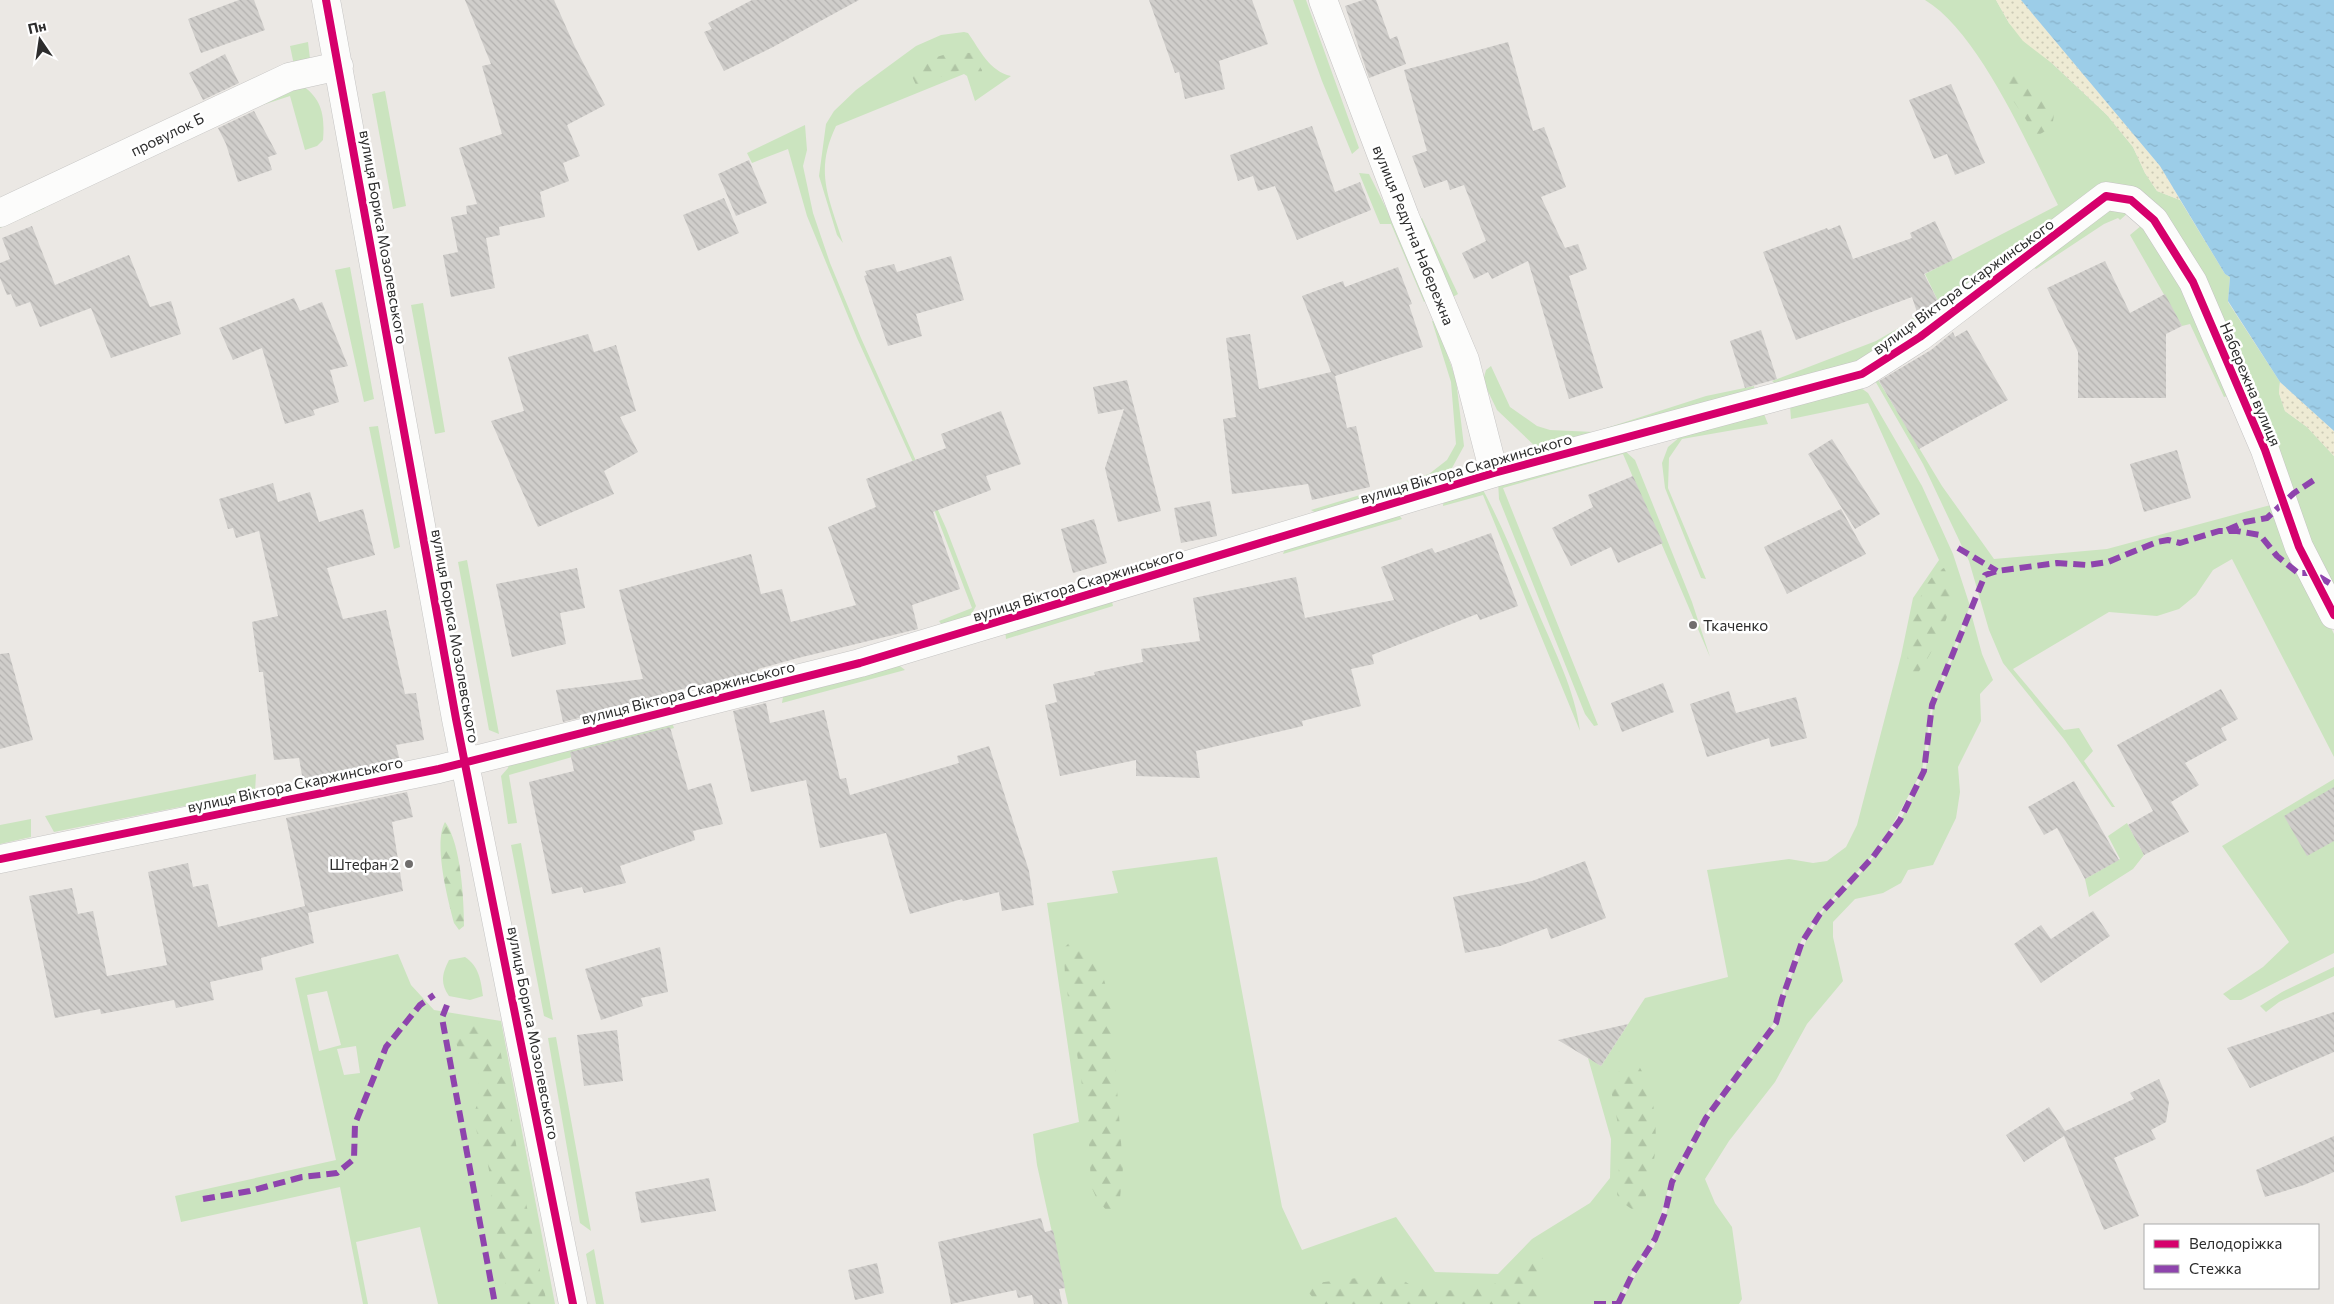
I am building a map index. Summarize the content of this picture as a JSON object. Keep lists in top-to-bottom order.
{
  "streets": {
    "street": [
      "провулок Б",
      "вулиця Редутна Набережна",
      "вулиця Бориса Мозолевського",
      "вулиця Віктора Скаржинського",
      "Набережна вулиця"
    ]
  },
  "crossings": [
    ["провулок Б", "вулиця Бориса Мозолевського"],
    ["вулиця Редутна Набережна", "вулиця Віктора Скаржинського"],
    ["вулиця Бориса Мозолевського", "вулиця Віктора Скаржинського"],
    ["вулиця Віктора Скаржинського", "Набережна вулиця"]
  ],
  "places": ["Ткаченко", "Штефан 2"],
  "legend": ["Велодоріжка", "Стежка"],
  "north": "top"
}
